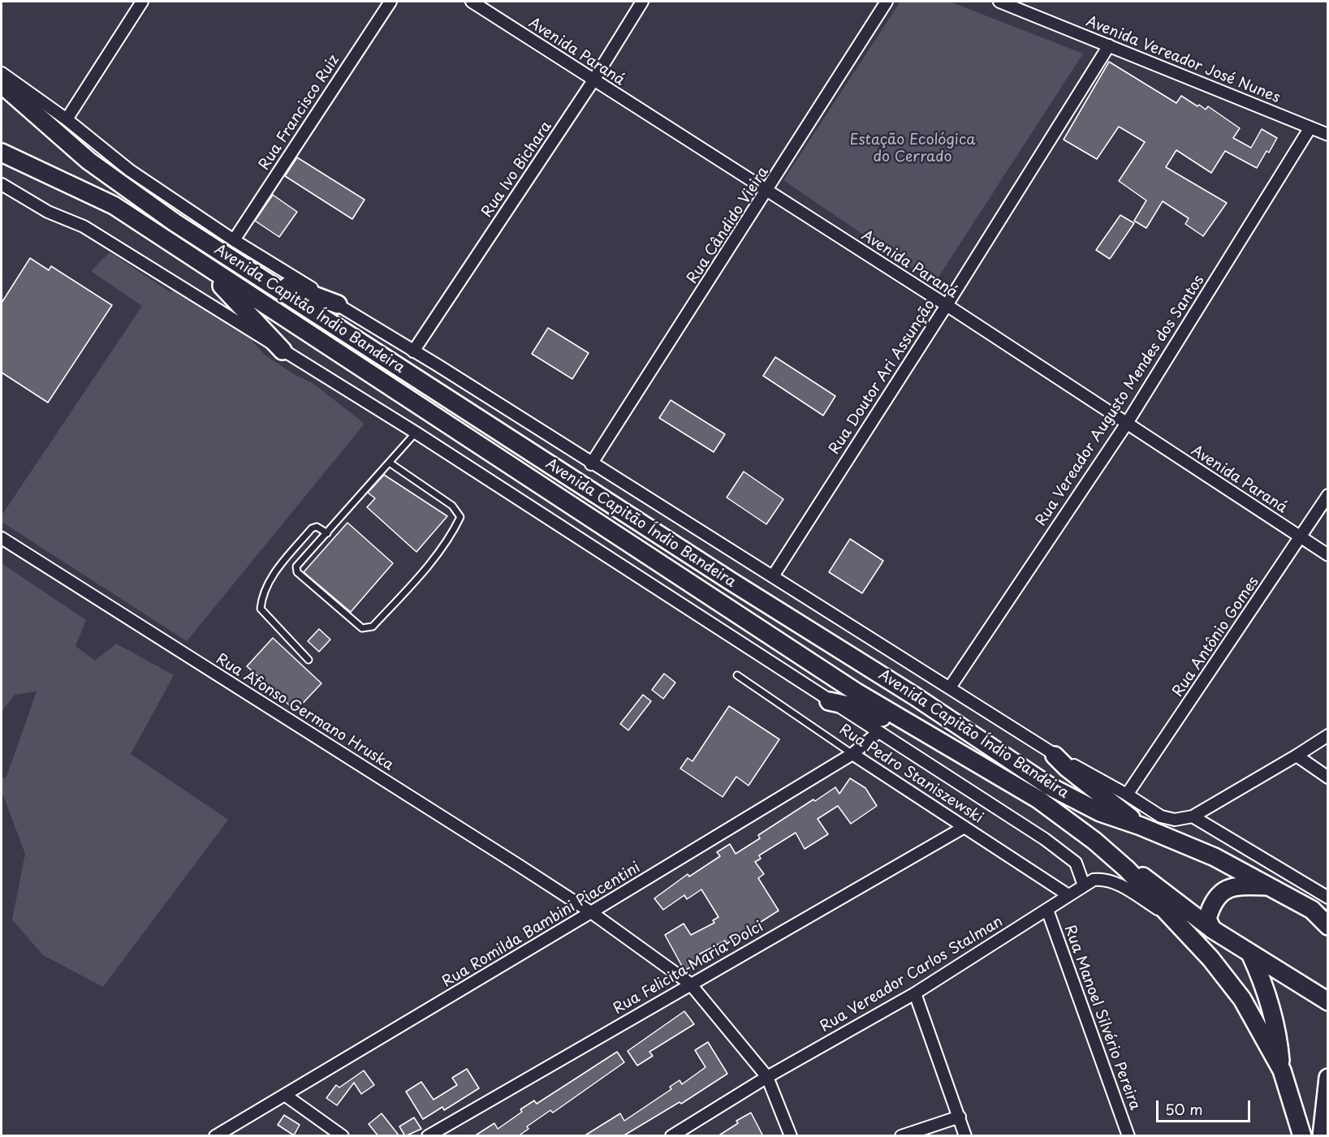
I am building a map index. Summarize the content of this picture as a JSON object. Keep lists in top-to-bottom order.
{
  "streets": {
    "main road": ["Avenida Capitão Índio Bandeira"],
    "street": [
      "Avenida Paraná",
      "Avenida Vereador José Nunes",
      "Rua Francisco Ruiz",
      "Rua Ivo Bichara",
      "Rua Cândido Vieira",
      "Rua Doutor Ari Assunção",
      "Rua Vereador Augusto Mendes dos Santos",
      "Rua Antônio Gomes",
      "Rua Afonso Germano Hruska",
      "Rua Pedro Staniszewski",
      "Rua Romilda Bambini Piacentini",
      "Rua Felicita Maria Dolci",
      "Rua Vereador Carlos Stalman",
      "Rua Manoel Silvério Pereira"
    ]
  },
  "crossings": [
    ["Avenida Paraná", "Rua Ivo Bichara"],
    ["Avenida Paraná", "Rua Cândido Vieira"],
    ["Avenida Paraná", "Rua Doutor Ari Assunção"],
    ["Avenida Paraná", "Rua Vereador Augusto Mendes dos Santos"],
    ["Avenida Paraná", "Rua Antônio Gomes"],
    ["Avenida Vereador José Nunes", "Rua Doutor Ari Assunção"],
    ["Avenida Vereador José Nunes", "Rua Vereador Augusto Mendes dos Santos"],
    ["Rua Afonso Germano Hruska", "Rua Romilda Bambini Piacentini"],
    ["Rua Afonso Germano Hruska", "Rua Felicita Maria Dolci"],
    ["Rua Afonso Germano Hruska", "Rua Vereador Carlos Stalman"],
    ["Rua Pedro Staniszewski", "Rua Romilda Bambini Piacentini"],
    ["Rua Pedro Staniszewski", "Rua Felicita Maria Dolci"],
    ["Rua Pedro Staniszewski", "Rua Vereador Carlos Stalman"],
    ["Rua Vereador Carlos Stalman", "Rua Manoel Silvério Pereira"]
  ],
  "parks": ["Estação Ecológica do Cerrado"],
  "scale_bar": "50 m"
}
